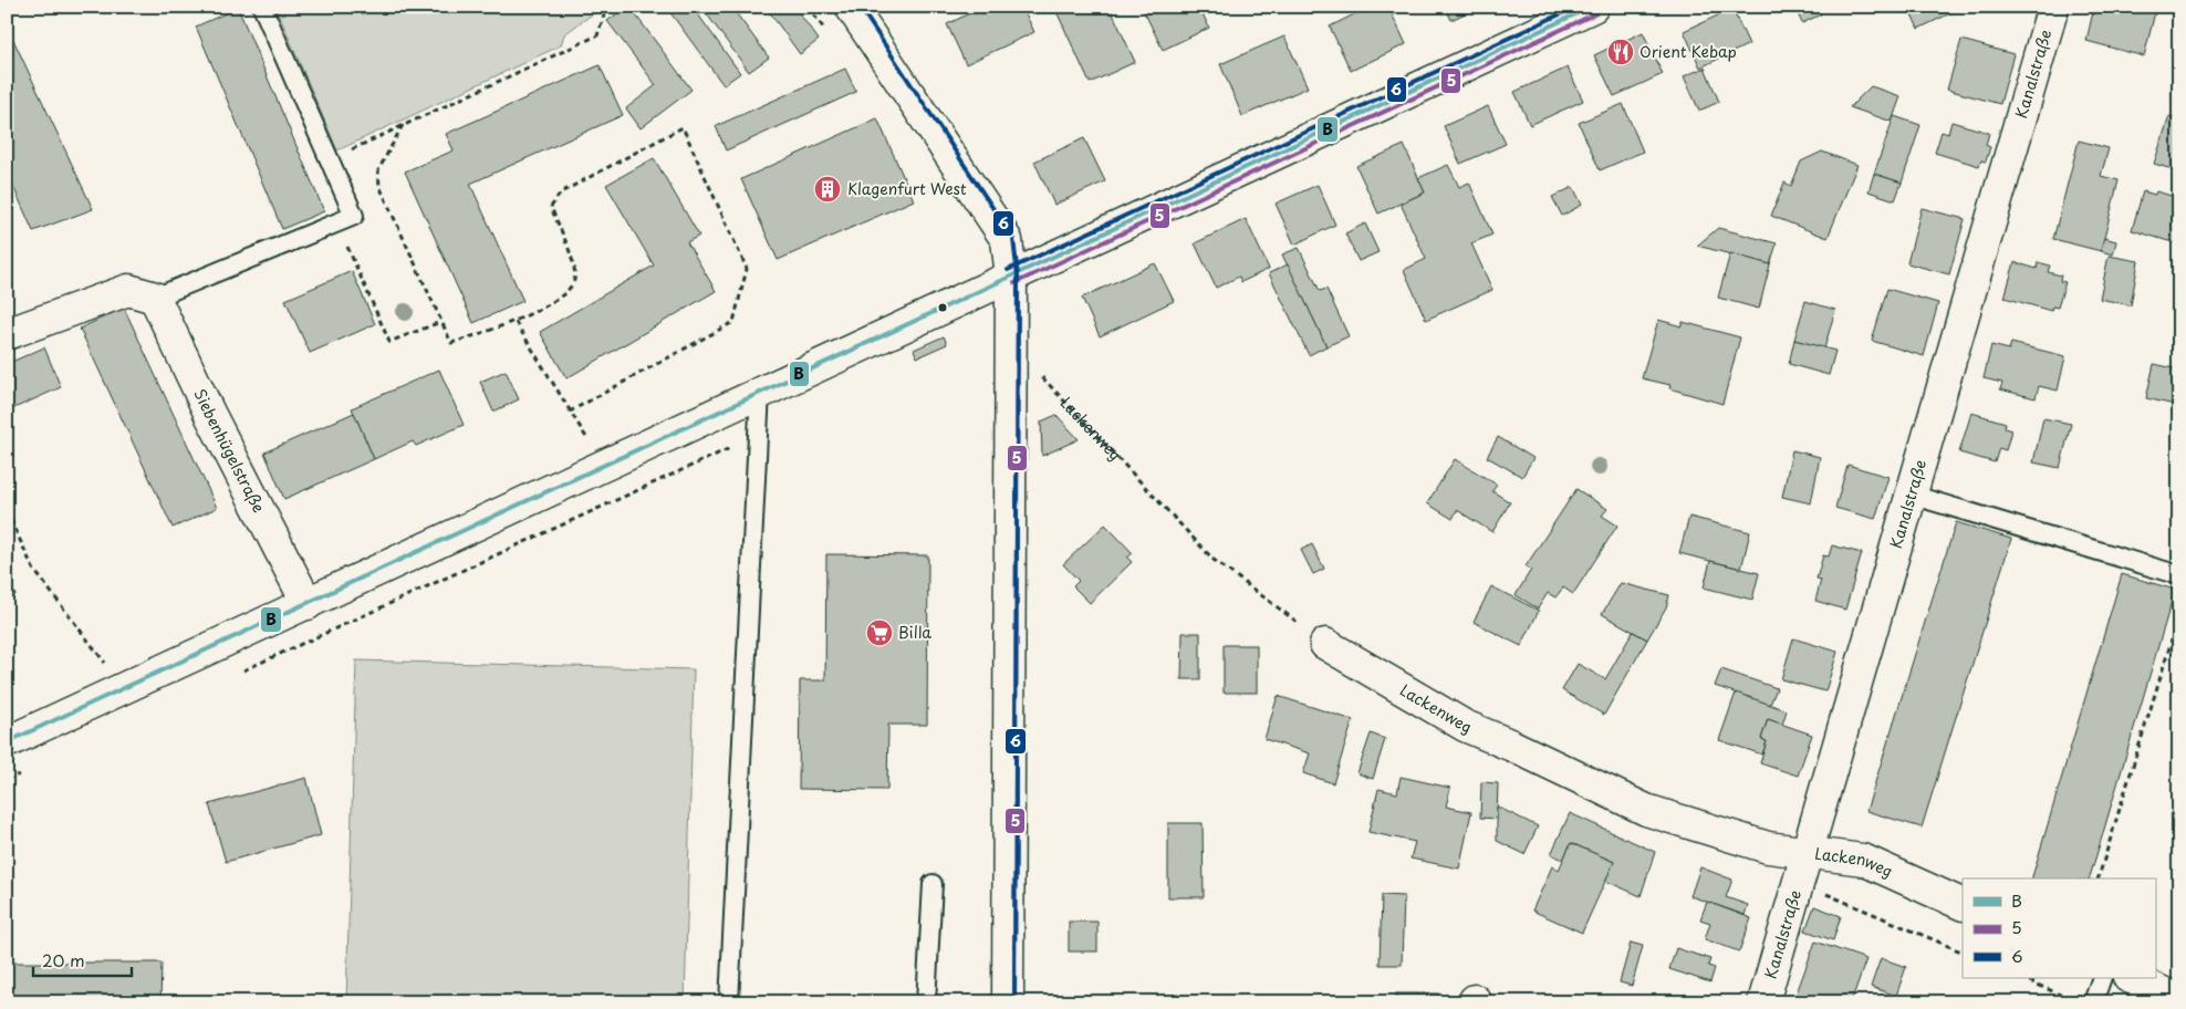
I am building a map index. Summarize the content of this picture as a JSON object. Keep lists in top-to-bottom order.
{
  "streets": {
    "street": ["Kanalstraße", "Lackenweg", "Siebenhügelstraße"]
  },
  "crossings": [
    ["Kanalstraße", "Lackenweg"]
  ],
  "places": {
    "restaurant": ["Orient Kebap"],
    "building": ["Klagenfurt West"],
    "supermarket": ["Billa"]
  },
  "lines": ["transit line B", "transit line 6", "transit line 5"],
  "legend": ["B", "5", "6"],
  "scale_bar": "20 m"
}
